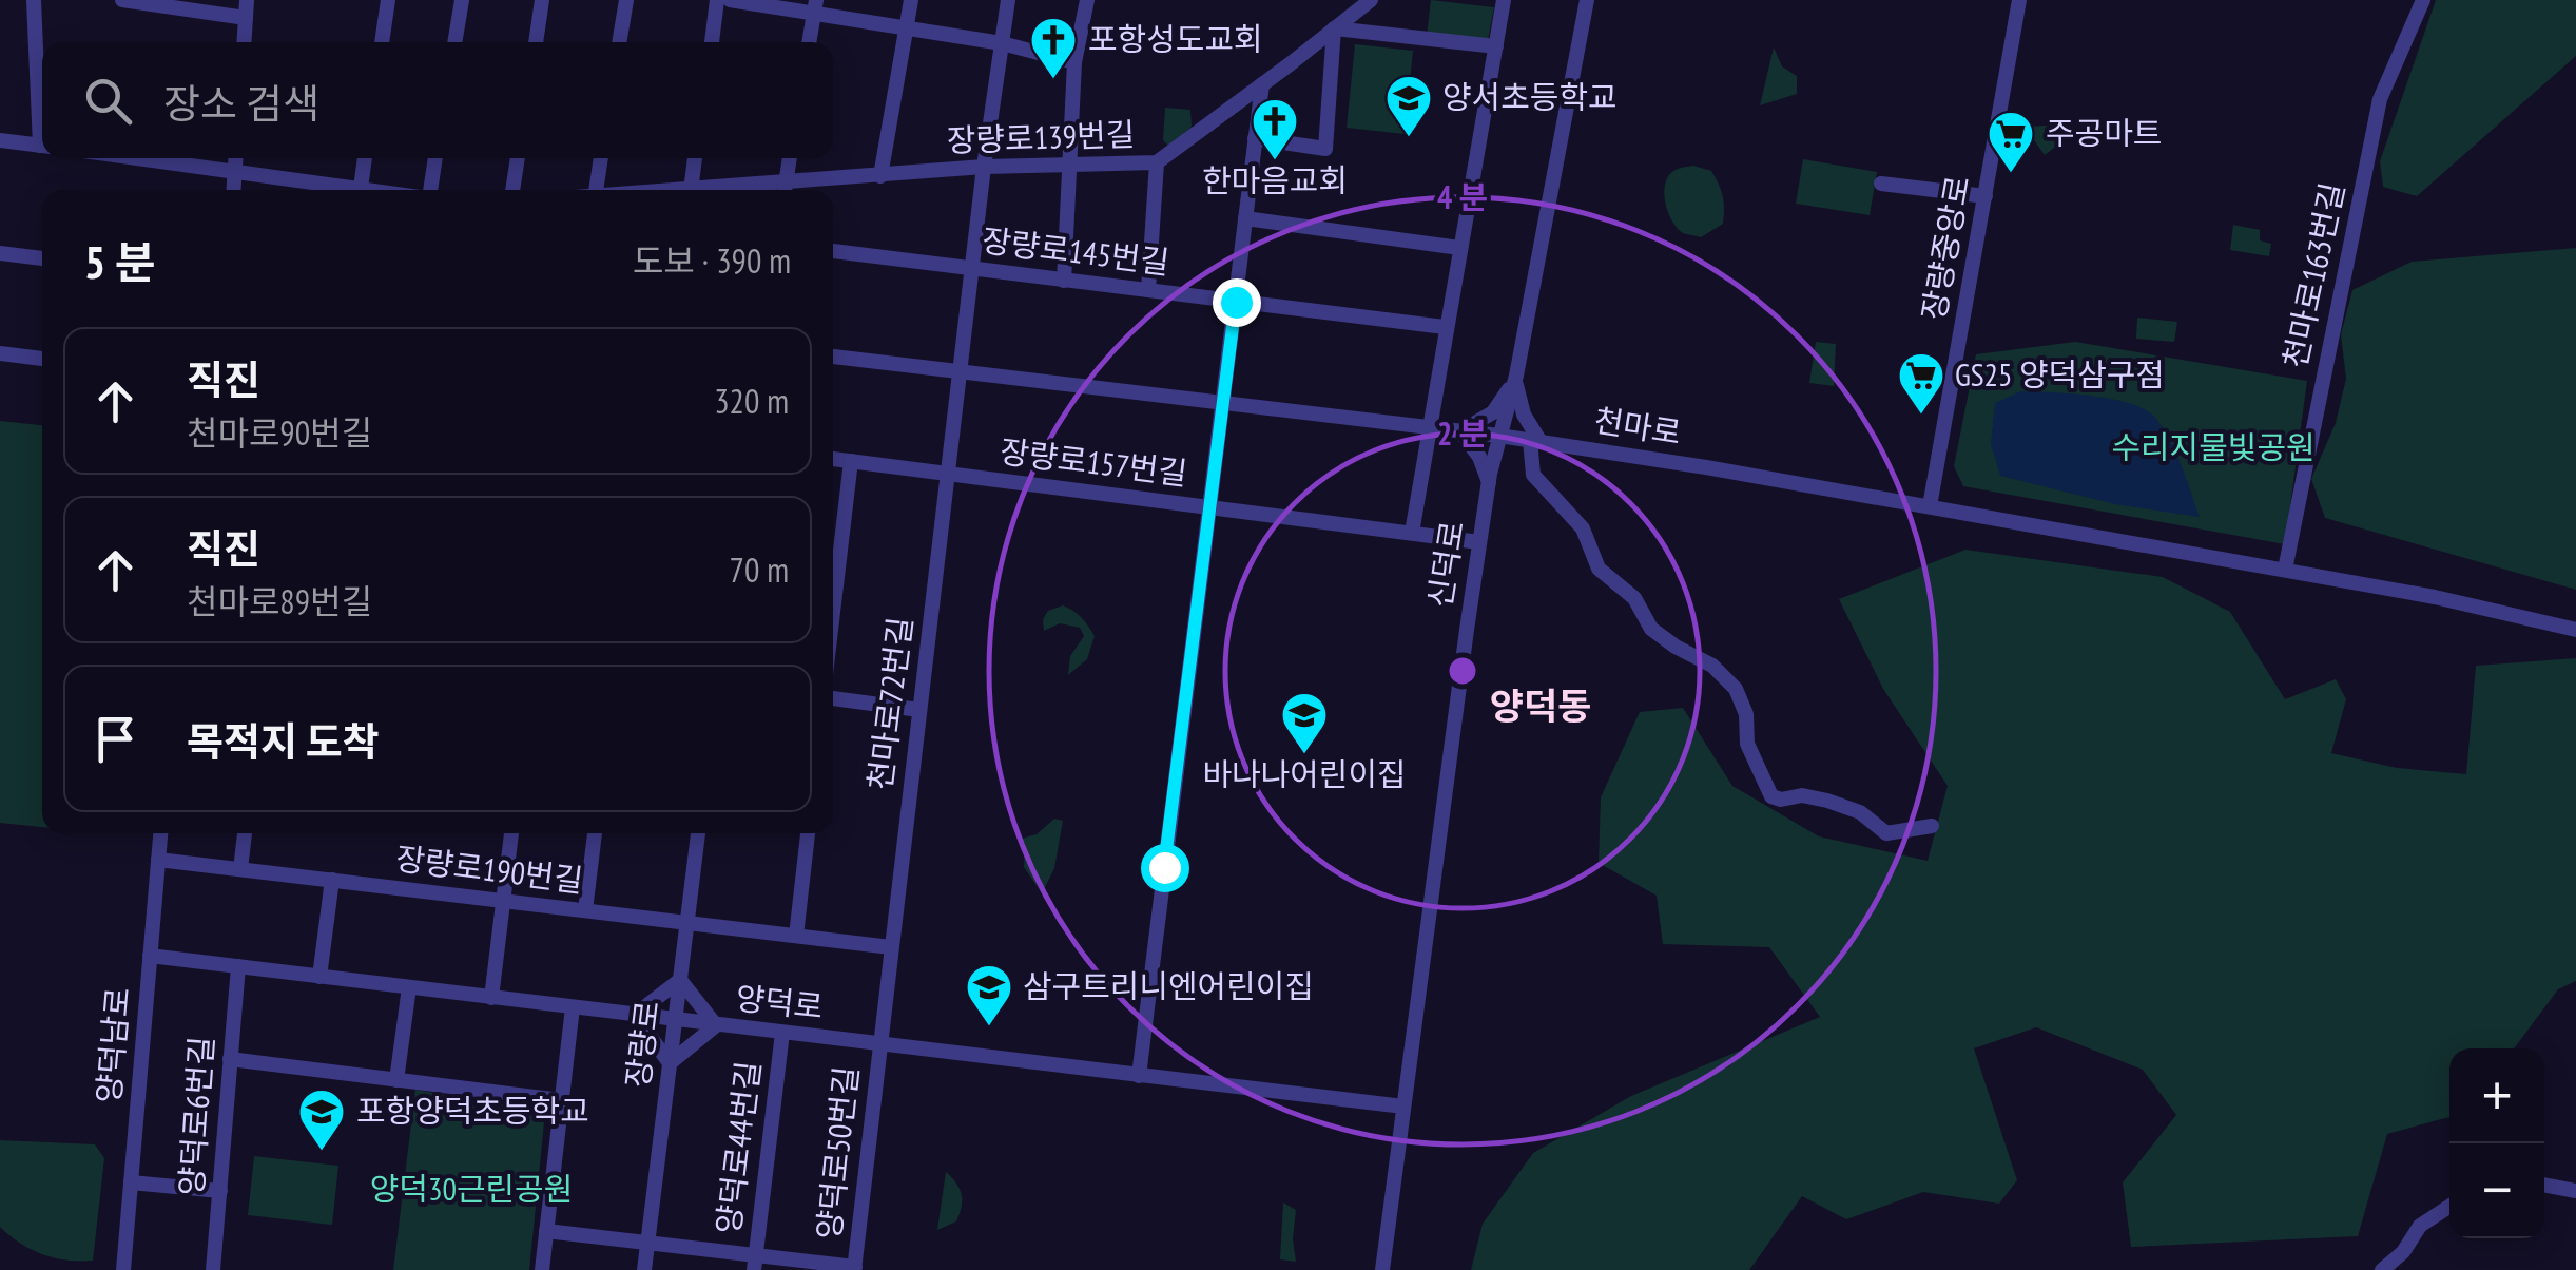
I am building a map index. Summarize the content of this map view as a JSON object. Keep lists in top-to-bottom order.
{
  "streets": {
    "street": [
      "장량로139번길",
      "장량중앙로",
      "장량로145번길",
      "천마로163번길",
      "천마로",
      "장량로157번길",
      "신덕로",
      "천마로72번길",
      "장량로190번길",
      "양덕로",
      "장량로",
      "양덕남로",
      "양덕로6번길",
      "양덕로44번길",
      "양덕로50번길"
    ]
  },
  "crossings": [
    ["장량로139번길", "천마로72번길"],
    ["장량중앙로", "천마로"],
    ["장량로145번길", "천마로72번길"],
    ["천마로163번길", "천마로"],
    ["천마로", "신덕로"],
    ["천마로", "천마로72번길"],
    ["장량로157번길", "신덕로"],
    ["장량로157번길", "천마로72번길"],
    ["신덕로", "양덕로"],
    ["천마로72번길", "장량로190번길"],
    ["천마로72번길", "양덕로"],
    ["천마로72번길", "양덕로50번길"],
    ["장량로190번길", "장량로"],
    ["장량로190번길", "양덕남로"],
    ["양덕로", "장량로"],
    ["양덕로", "양덕남로"],
    ["양덕로", "양덕로6번길"],
    ["양덕로", "양덕로44번길"],
    ["양덕로", "양덕로50번길"]
  ],
  "districts": ["양덕동"],
  "parks": ["수리지물빛공원", "양덕30근린공원"],
  "places": {
    "church": ["포항성도교회", "한마음교회"],
    "school or university": [
      "양서초등학교",
      "바나나어린이집",
      "삼구트리니엔어린이집",
      "포항양덕초등학교"
    ],
    "supermarket": ["주공마트", "GS25 양덕삼구점"]
  },
  "page": {
    "search": "장소 검색",
    "heading": ["5 분", "도보 · 390 m"],
    "list": [
      ["직진", "천마로90번길", "320 m"],
      ["직진", "천마로89번길", "70 m"],
      "목적지 도착"
    ],
    "map_buttons": ["+", "−"]
  },
  "rings": ["4 분", "2 분"]
}
